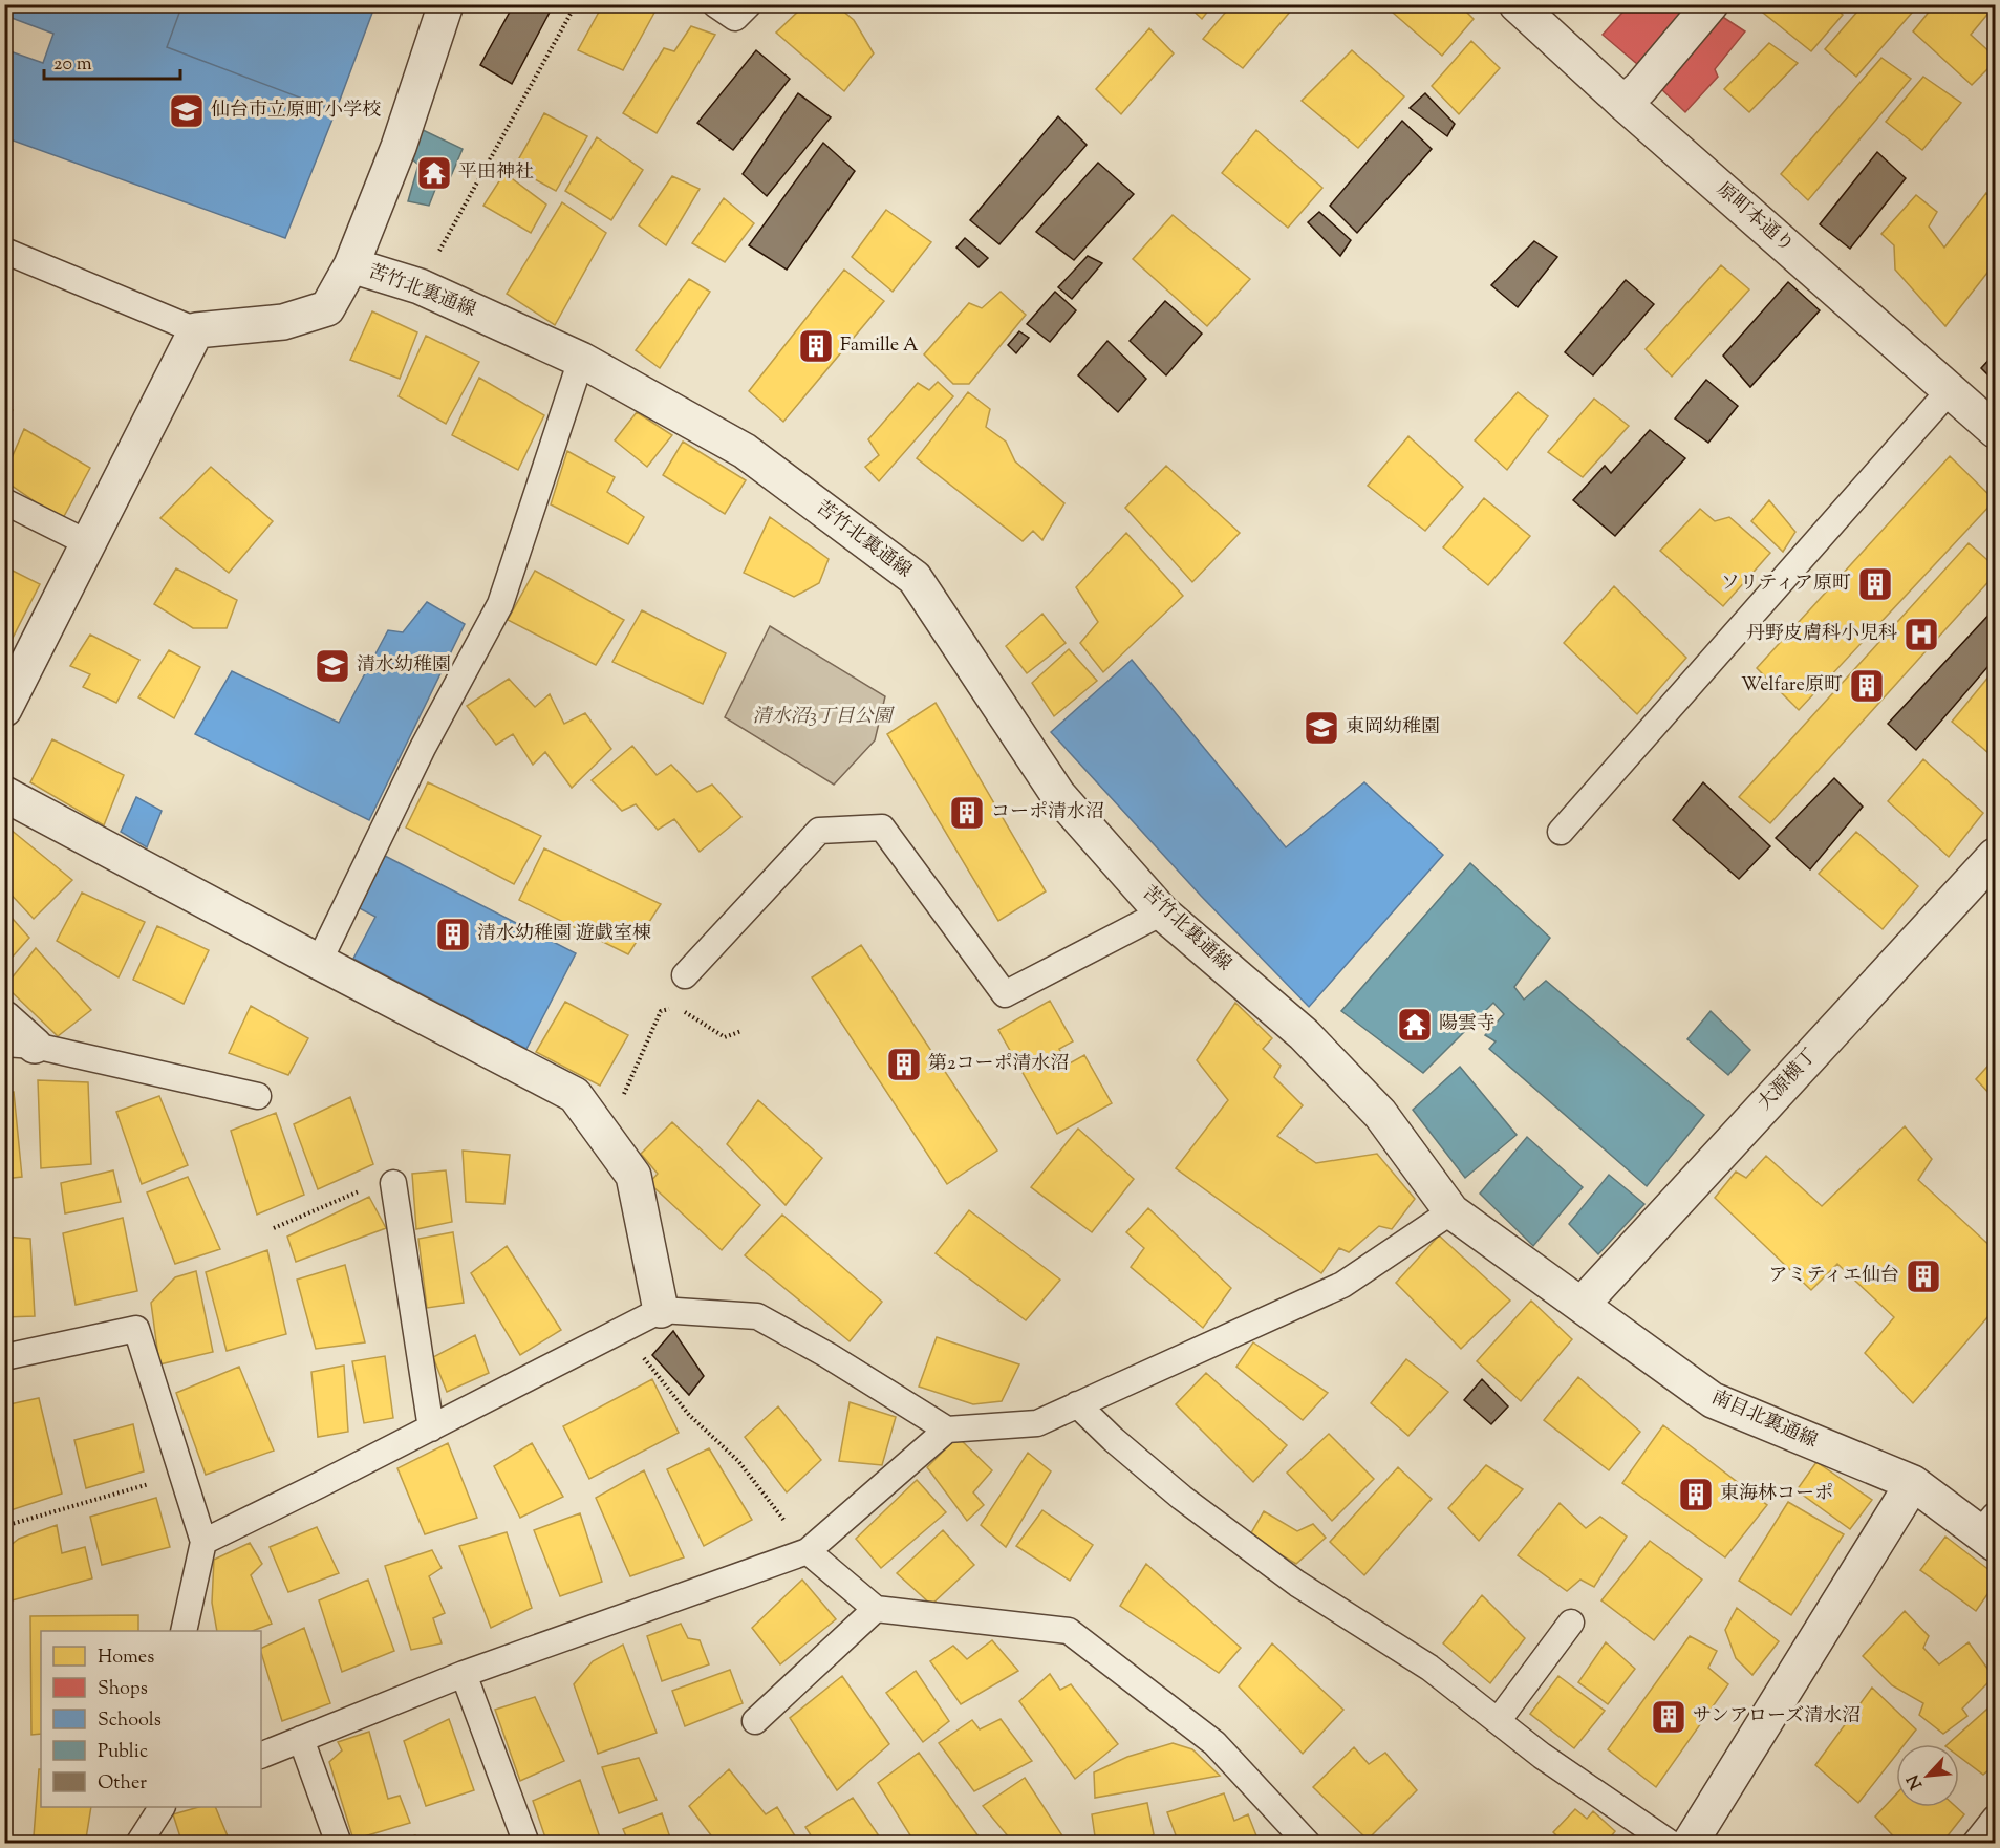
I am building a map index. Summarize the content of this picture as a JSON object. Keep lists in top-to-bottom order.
{
  "streets": {
    "street": [
      "原町本通り",
      "苦竹北裏通線",
      "大源横丁",
      "南目北裏通線"
    ]
  },
  "crossings": [
    ["苦竹北裏通線", "南目北裏通線"],
    ["大源横丁", "南目北裏通線"]
  ],
  "parks": ["清水沼3丁目公園"],
  "places": {
    "school or university": ["仙台市立原町小学校", "清水幼稚園", "東岡幼稚園"],
    "temple": ["平田神社", "陽雲寺"],
    "building": [
      "Famille A",
      "ソリティア原町",
      "Welfare原町",
      "コーポ清水沼",
      "清水幼稚園 遊戯室棟",
      "第2コーポ清水沼",
      "アミティエ仙台",
      "東海林コーポ",
      "サンアローズ清水沼"
    ],
    "hospital": ["丹野皮膚科小児科"]
  },
  "legend": [
    "Homes",
    "Shops",
    "Schools",
    "Public",
    "Other"
  ],
  "scale_bar": "20 m",
  "north": "bottom left"
}
